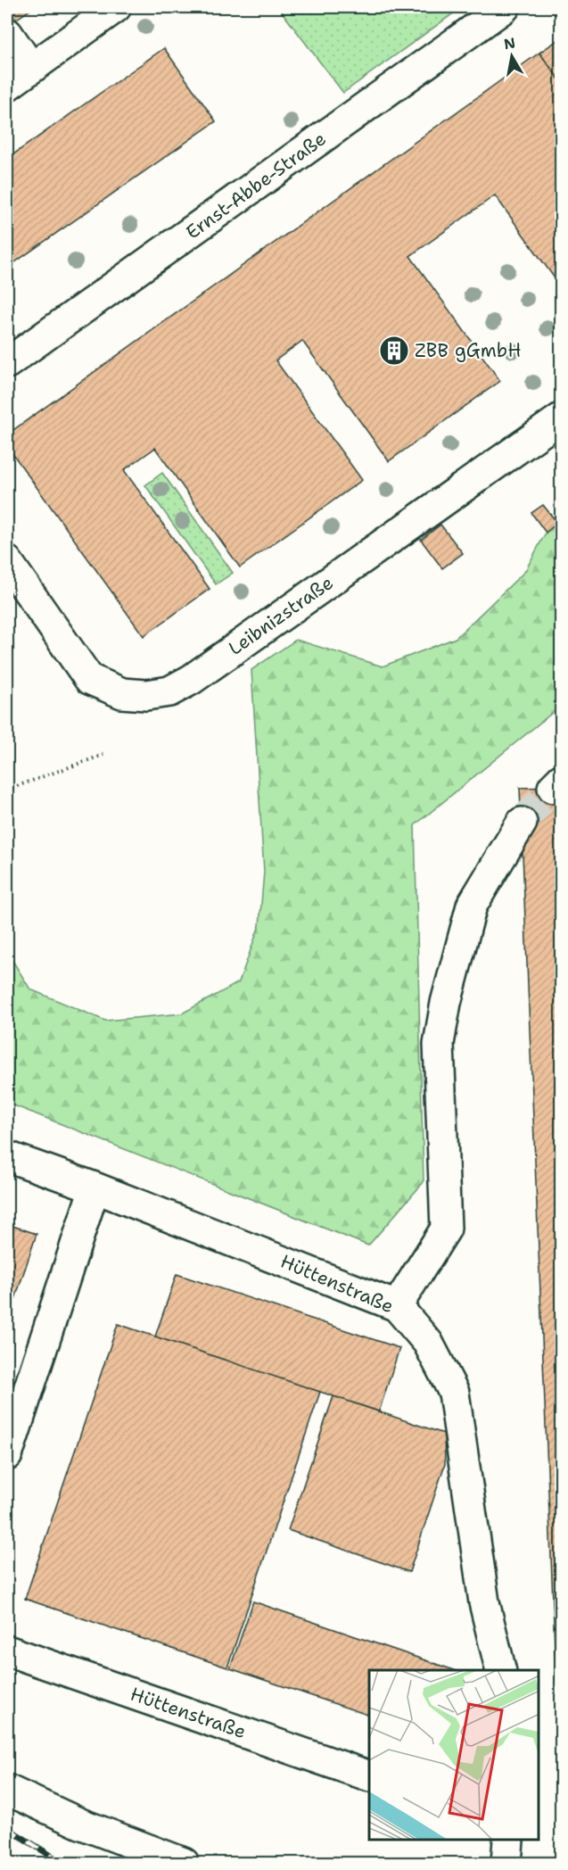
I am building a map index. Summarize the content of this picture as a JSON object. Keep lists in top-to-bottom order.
{
  "streets": {
    "street": ["Ernst-Abbe-Straße", "Leibnizstraße", "Hüttenstraße"]
  },
  "places": {
    "building": ["ZBB gGmbH"]
  },
  "north": "top"
}
